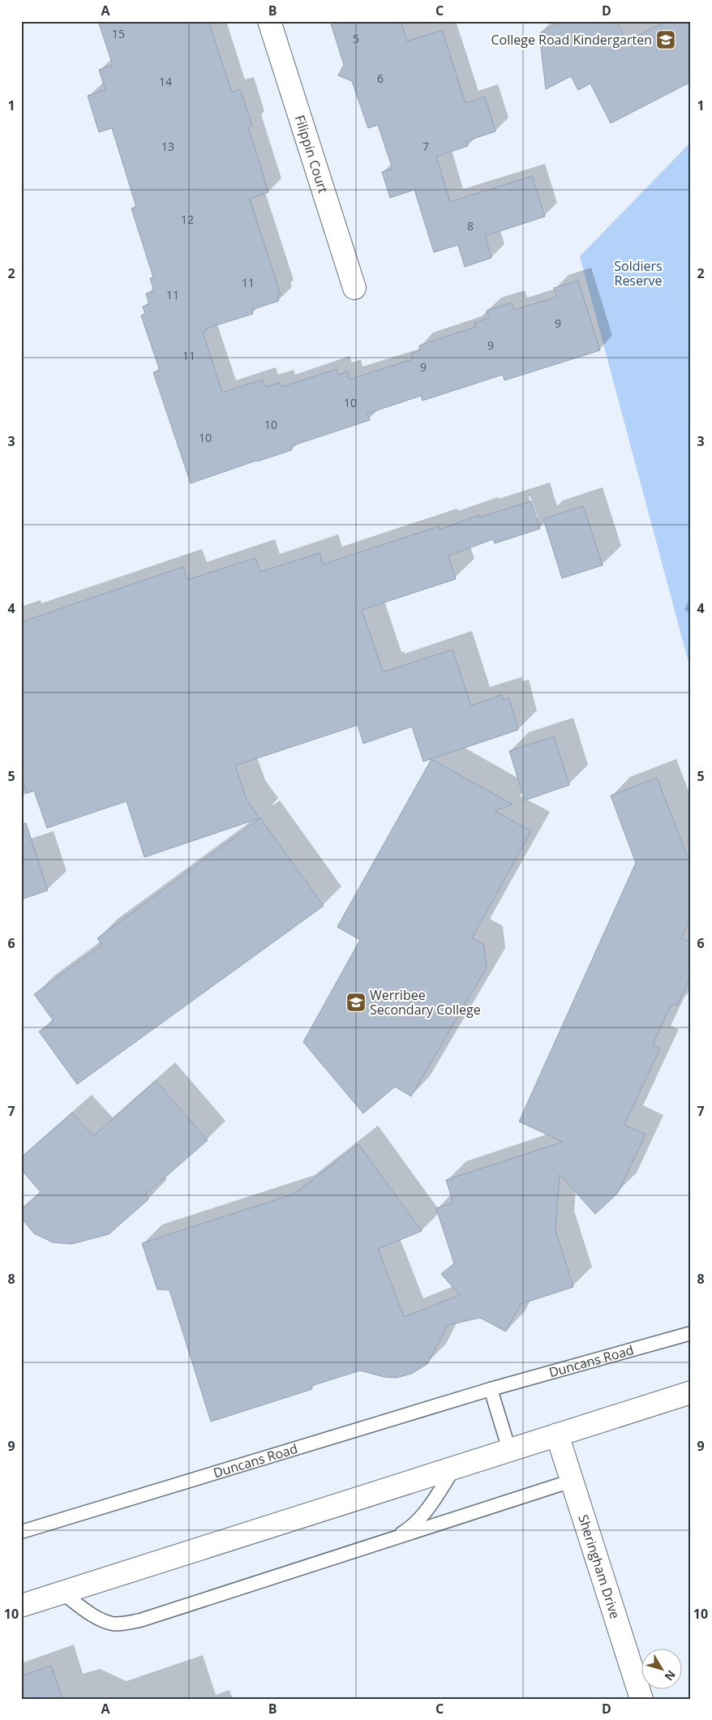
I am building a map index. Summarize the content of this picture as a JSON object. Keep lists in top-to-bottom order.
{
  "streets": {
    "main road": ["Filippin Court", "Sheringham Drive"],
    "lane": ["Duncans Road"]
  },
  "parks": ["Soldiers Reserve"],
  "places": {
    "school or university": ["College Road Kindergarten", "Werribee Secondary College"]
  },
  "house_numbers": [
    "15",
    "5",
    "6",
    "14",
    "13",
    "7",
    "12",
    "8",
    "11",
    "11",
    "9",
    "9",
    "11",
    "9",
    "10",
    "10",
    "10"
  ],
  "north": "bottom right",
  "grid": {
    "columns": [
      "A",
      "B",
      "C",
      "D"
    ],
    "rows": [
      "1",
      "2",
      "3",
      "4",
      "5",
      "6",
      "7",
      "8",
      "9",
      "10"
    ]
  }
}
